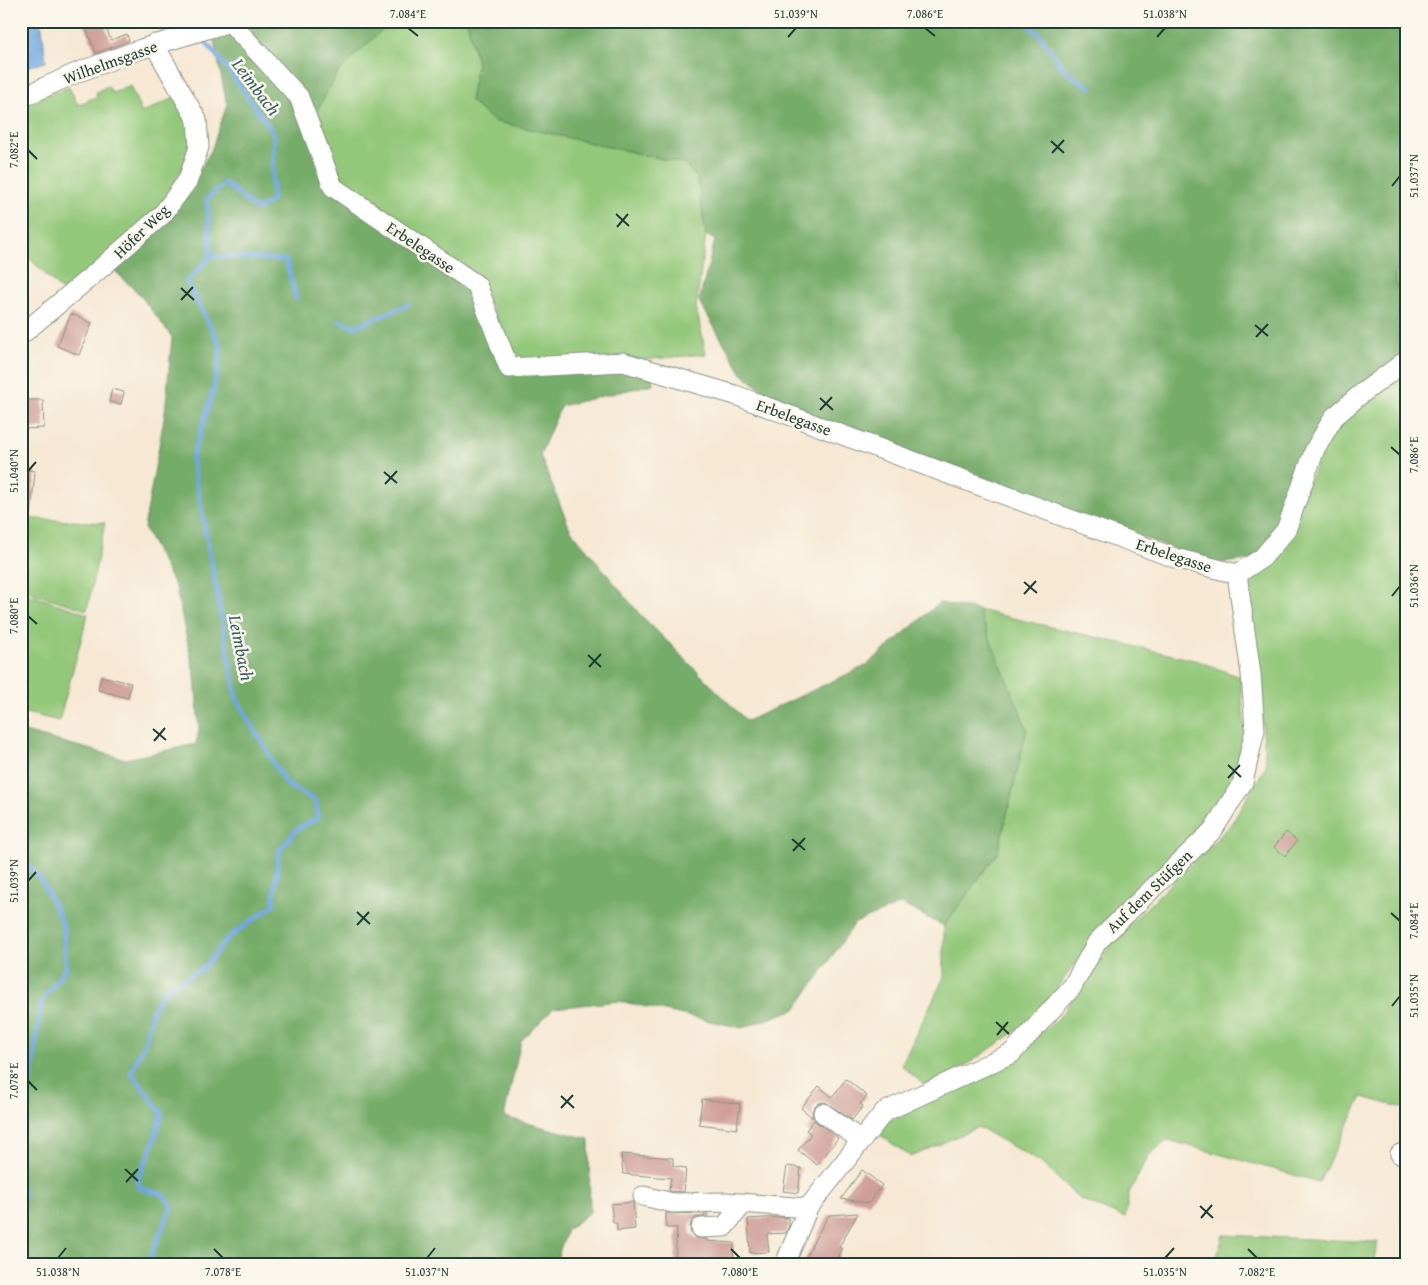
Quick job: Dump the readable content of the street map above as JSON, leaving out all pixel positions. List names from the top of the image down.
{
  "streets": {
    "street": [
      "Wilhelmsgasse",
      "Höfer Weg",
      "Erbelegasse",
      "Auf dem Stüfgen"
    ]
  },
  "crossings": [
    ["Wilhelmsgasse", "Höfer Weg"],
    ["Wilhelmsgasse", "Erbelegasse"],
    ["Erbelegasse", "Auf dem Stüfgen"]
  ],
  "water": ["Leimbach"],
  "coordinates": [
    "7.084°E",
    "51.039°N",
    "7.086°E",
    "51.038°N",
    "7.082°E",
    "51.037°N",
    "51.040°N",
    "51.036°N",
    "7.080°E",
    "51.035°N",
    "7.078°E"
  ]
}
